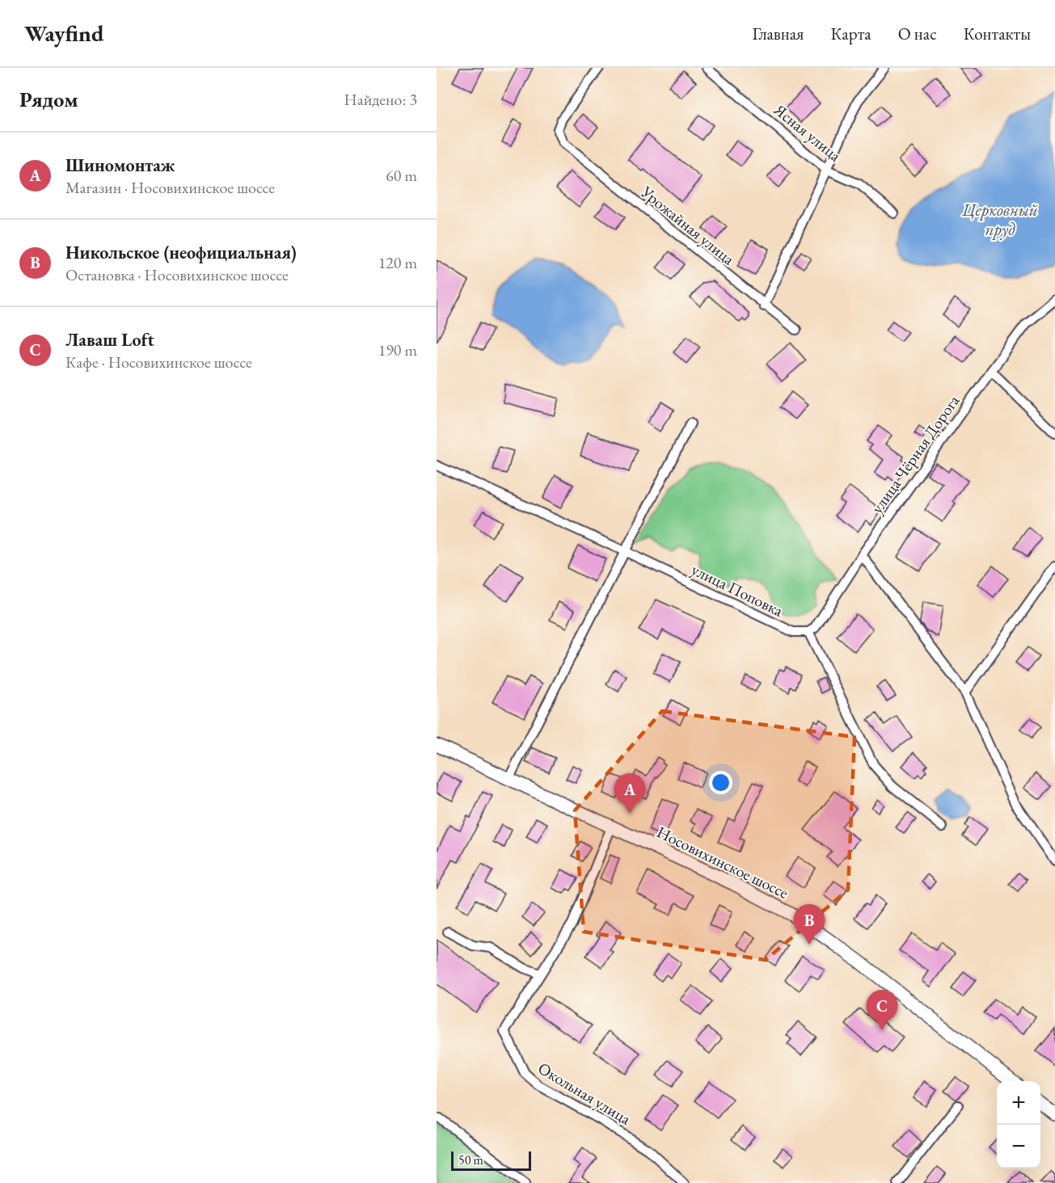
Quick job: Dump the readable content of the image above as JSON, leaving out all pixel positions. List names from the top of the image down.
{
  "streets": {
    "main road": ["Носовихинское шоссе"],
    "street": [
      "Ясная улица",
      "Урожайная улица",
      "улица Чёрная Дорога",
      "улица Поповка",
      "Окольная улица"
    ]
  },
  "crossings": [
    ["улица Чёрная Дорога", "улица Поповка"]
  ],
  "water": ["Церковный пруд"],
  "scale_bar": "50 m",
  "page": {
    "header": "Wayfind",
    "nav": [
      "Главная",
      "Карта",
      "О нас",
      "Контакты"
    ],
    "heading": ["Рядом", "Найдено: 3"],
    "list": [
      {
        "mark": "A",
        "name": "Шиномонтаж",
        "note": "Магазин · Носовихинское шоссе",
        "value": "60 m"
      },
      {
        "mark": "B",
        "name": "Никольское (неофициальная)",
        "note": "Остановка · Носовихинское шоссе",
        "value": "120 m"
      },
      {
        "mark": "C",
        "name": "Лаваш Loft",
        "note": "Кафе · Носовихинское шоссе",
        "value": "190 m"
      }
    ],
    "pins": ["A", "B", "C"],
    "map_buttons": ["+", "−"],
    "scale": "50 m"
  }
}
